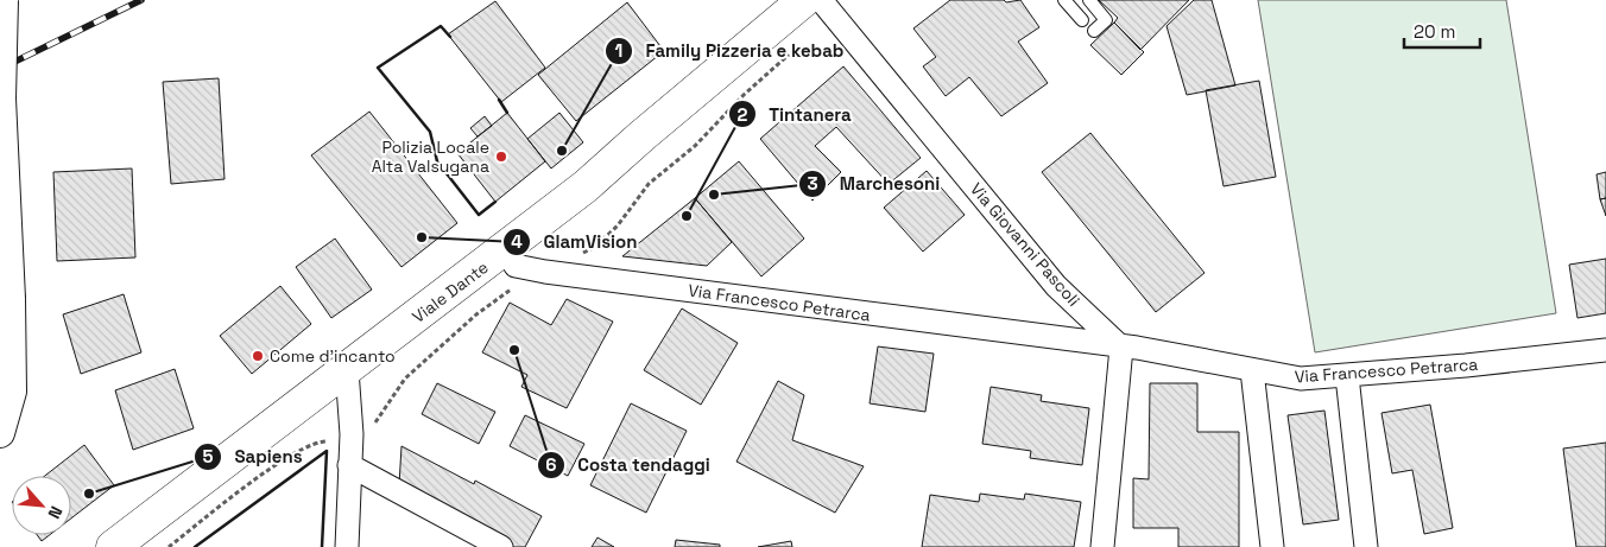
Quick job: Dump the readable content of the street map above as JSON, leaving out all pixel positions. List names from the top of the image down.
{
  "streets": {
    "main road": ["Viale Dante"],
    "street": ["Via Giovanni Pascoli", "Via Francesco Petrarca"]
  },
  "crossings": [
    ["Via Giovanni Pascoli", "Via Francesco Petrarca"],
    ["Viale Dante", "Via Francesco Petrarca"]
  ],
  "places": [
    "Family Pizzeria e kebab",
    "Polizia Locale Alta Valsugana",
    "Marchesoni",
    "Tintanera",
    "GlamVision",
    "Costa tendaggi",
    "Come d'incanto",
    "Sapiens"
  ],
  "scale_bar": "20 m",
  "north": "bottom right"
}
